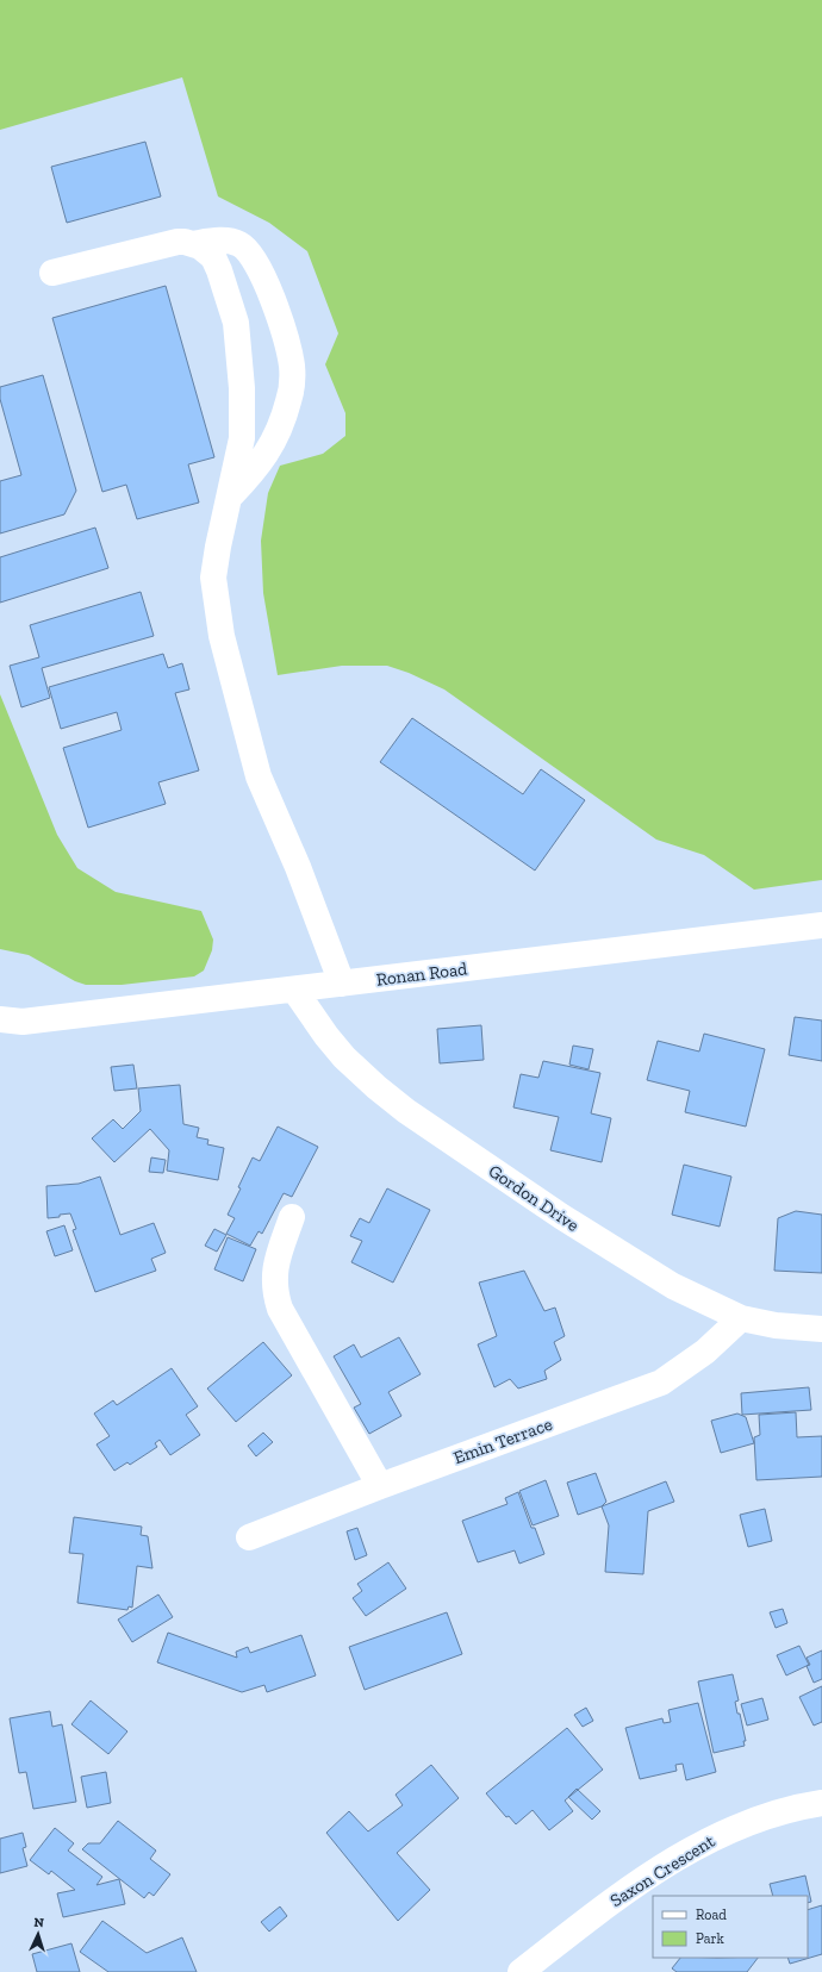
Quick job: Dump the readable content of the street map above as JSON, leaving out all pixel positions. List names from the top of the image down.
{
  "streets": {
    "street": [
      "Ronan Road",
      "Gordon Drive",
      "Emin Terrace",
      "Saxon Crescent"
    ]
  },
  "crossings": [
    ["Ronan Road", "Gordon Drive"],
    ["Gordon Drive", "Emin Terrace"]
  ],
  "legend": ["Road", "Park"],
  "north": "top"
}
